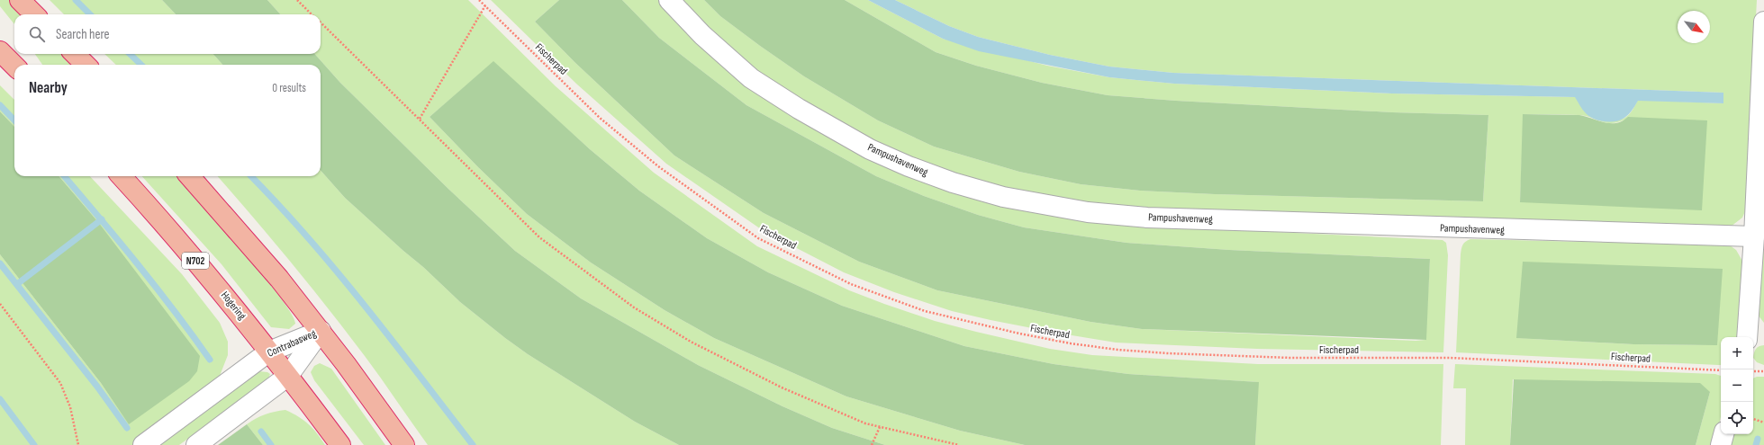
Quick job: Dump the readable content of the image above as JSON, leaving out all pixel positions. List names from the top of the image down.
{
  "streets": {
    "highway": ["N702", "Hogering"],
    "street": ["Pampushavenweg", "Contrabasweg"],
    "path": ["Fischerpad"]
  },
  "crossings": [
    ["Hogering", "Contrabasweg"]
  ],
  "north": "bottom right",
  "page": {
    "search": "Search here",
    "heading": ["Nearby", "0 results"],
    "map_buttons": ["+", "−"]
  }
}
